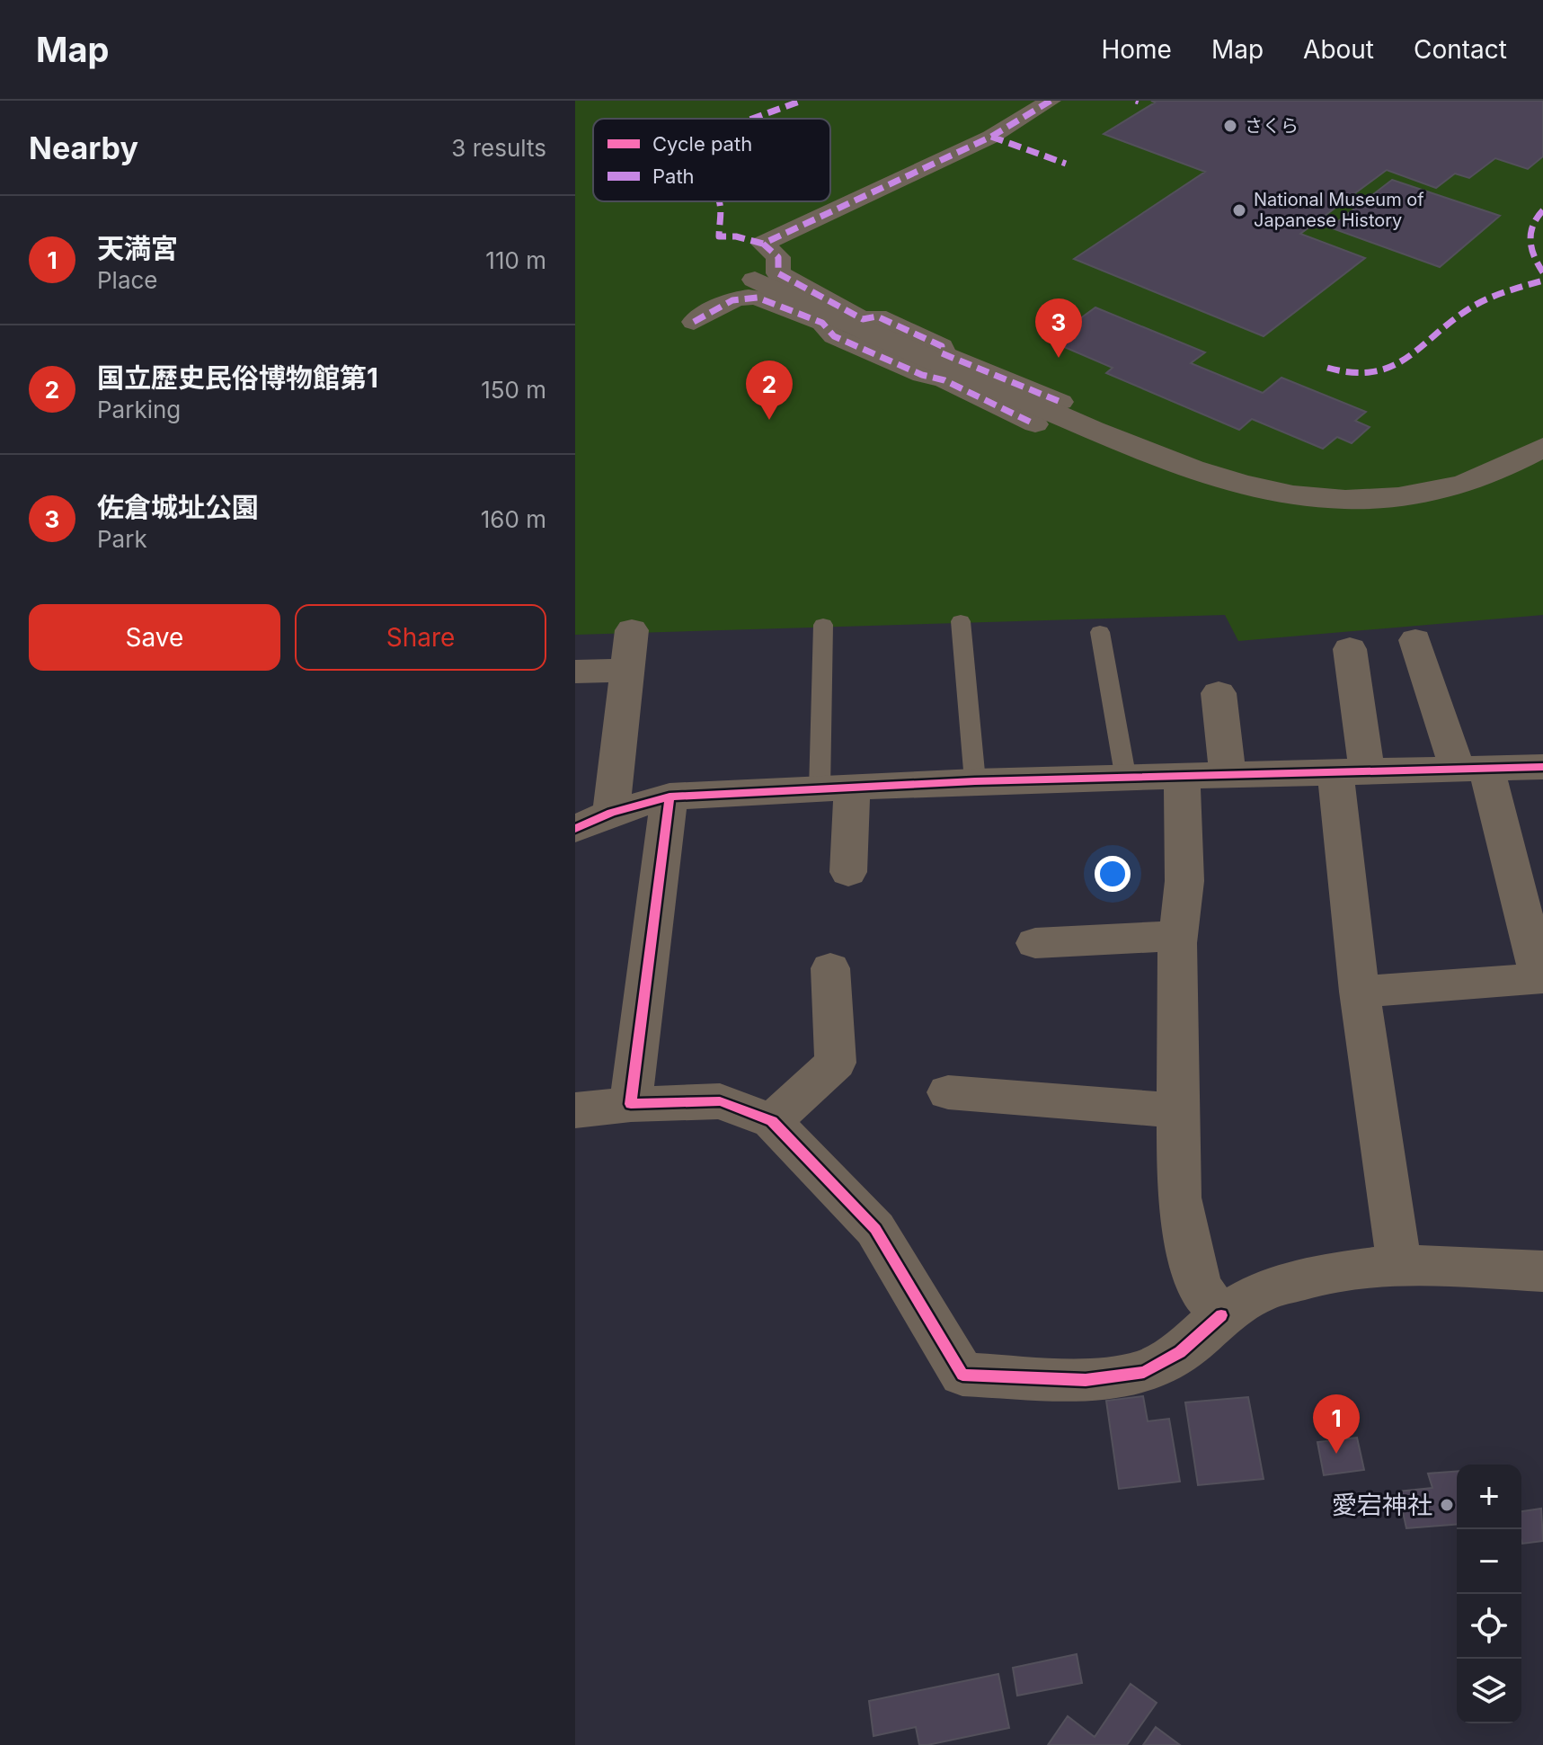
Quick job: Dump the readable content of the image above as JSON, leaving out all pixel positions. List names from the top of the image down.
{
  "places": ["さくら", "National Museum of Japanese History", "愛宕神社"],
  "legend": ["Cycle path", "Path"],
  "page": {
    "header": "Map",
    "nav": [
      "Home",
      "Map",
      "About",
      "Contact"
    ],
    "heading": ["Nearby", "3 results"],
    "list": [
      {
        "mark": "1",
        "name": "天満宮",
        "note": "Place",
        "value": "110 m"
      },
      {
        "mark": "2",
        "name": "国立歴史民俗博物館第1",
        "note": "Parking",
        "value": "150 m"
      },
      {
        "mark": "3",
        "name": "佐倉城址公園",
        "note": "Park",
        "value": "160 m"
      }
    ],
    "pins": ["3", "2", "1"],
    "buttons": ["Save", "Share"],
    "map_buttons": ["+", "−"]
  }
}
